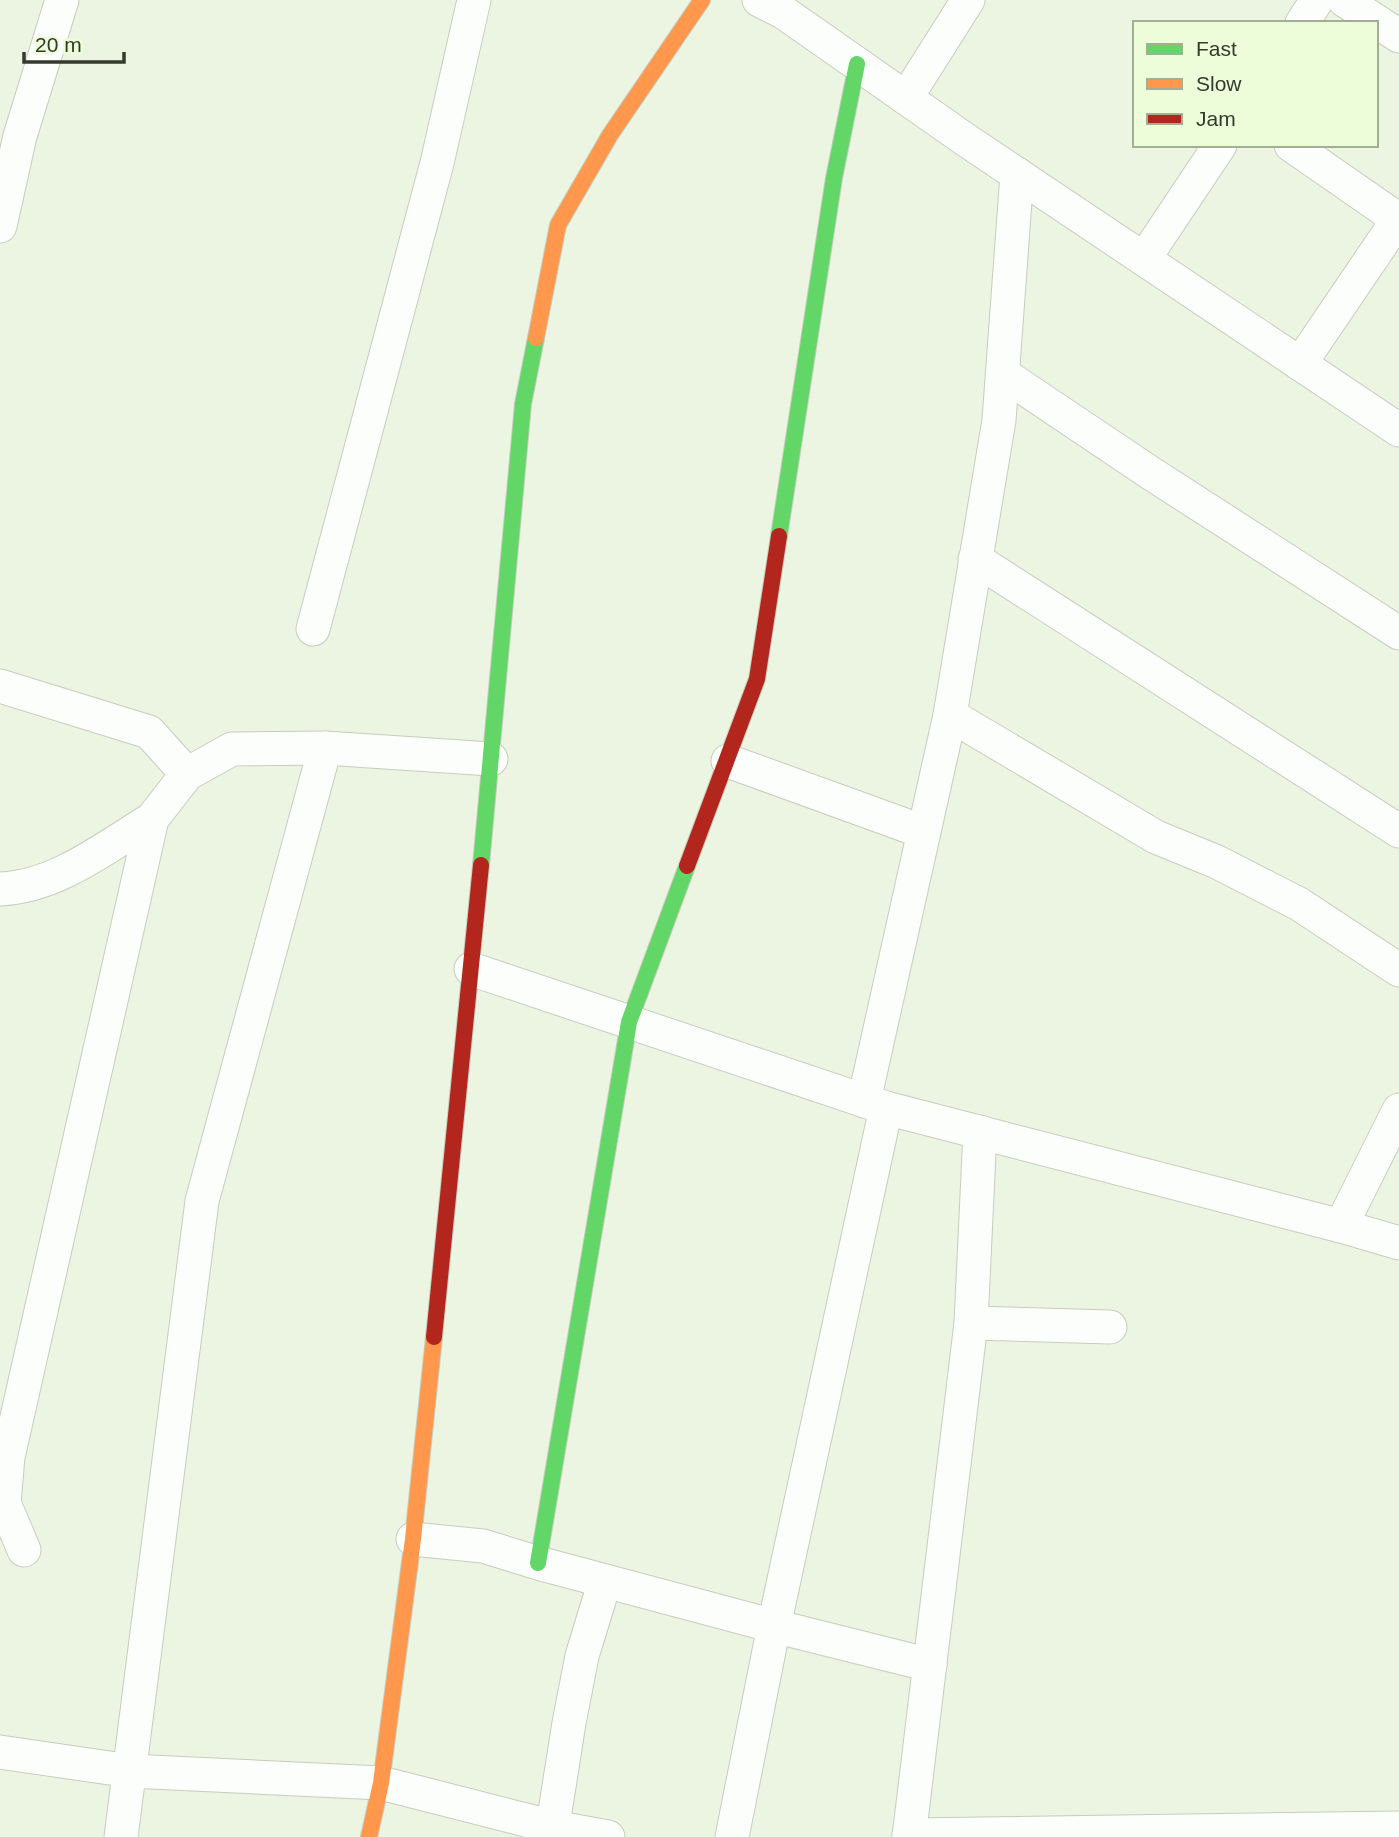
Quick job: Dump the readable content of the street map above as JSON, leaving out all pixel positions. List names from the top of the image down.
{
  "legend": ["Fast", "Slow", "Jam"],
  "scale_bar": "20 m"
}
